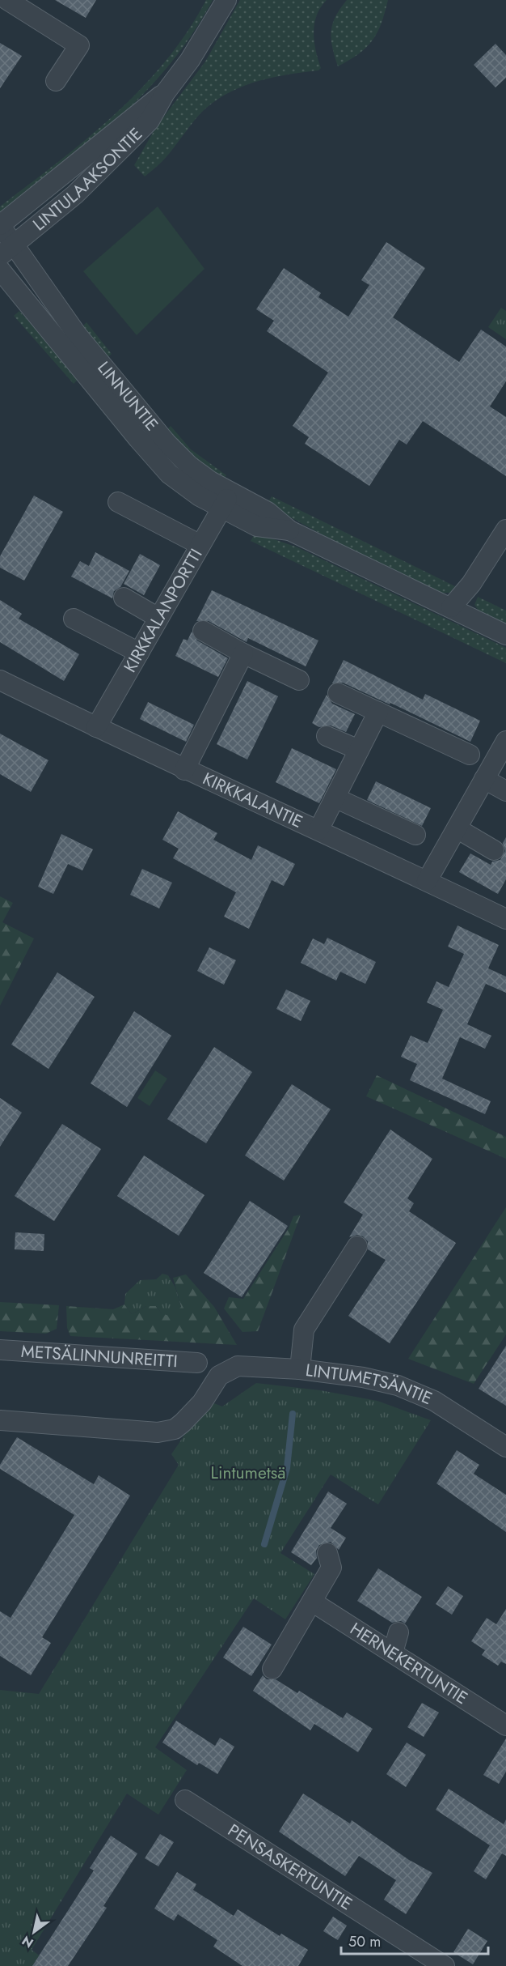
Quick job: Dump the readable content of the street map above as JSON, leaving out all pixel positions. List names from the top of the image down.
{
  "streets": {
    "street": [
      "LINTULAAKSONTIE",
      "LINNUNTIE",
      "KIRKKALANPORTTI",
      "KIRKKALANTIE",
      "METSÄLINNUNREITTI",
      "LINTUMETSÄNTIE",
      "HERNEKERTUNTIE",
      "PENSASKERTUNTIE"
    ]
  },
  "crossings": [
    ["LINTULAAKSONTIE", "LINNUNTIE"],
    ["LINNUNTIE", "KIRKKALANPORTTI"],
    ["KIRKKALANPORTTI", "KIRKKALANTIE"]
  ],
  "parks": ["Lintumetsä"],
  "scale_bar": "50 m",
  "north": "bottom left"
}
